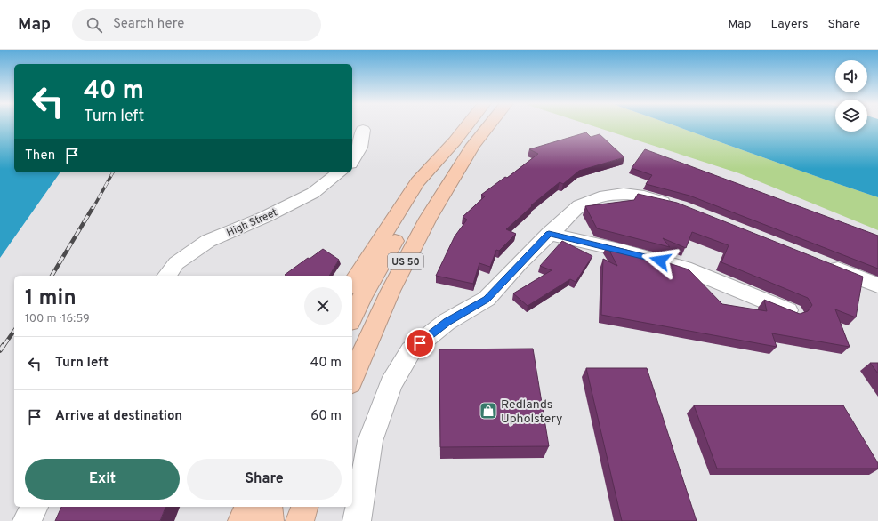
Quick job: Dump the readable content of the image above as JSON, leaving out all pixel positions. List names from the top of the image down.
{
  "streets": {
    "highway": ["US 50"],
    "street": ["High Street"]
  },
  "places": {
    "shop": ["Redlands Upholstery"]
  },
  "page": {
    "header": "Map",
    "search": "Search here",
    "nav": ["Map", "Layers", "Share"],
    "turn": ["40 m", "Turn left"],
    "then": "Then",
    "heading": ["1 min", "100 m · 16:59"],
    "list": [
      {
        "name": "Turn left",
        "value": "40 m"
      },
      {
        "name": "Arrive at destination",
        "value": "60 m"
      }
    ],
    "buttons": ["Exit", "Share"]
  }
}
